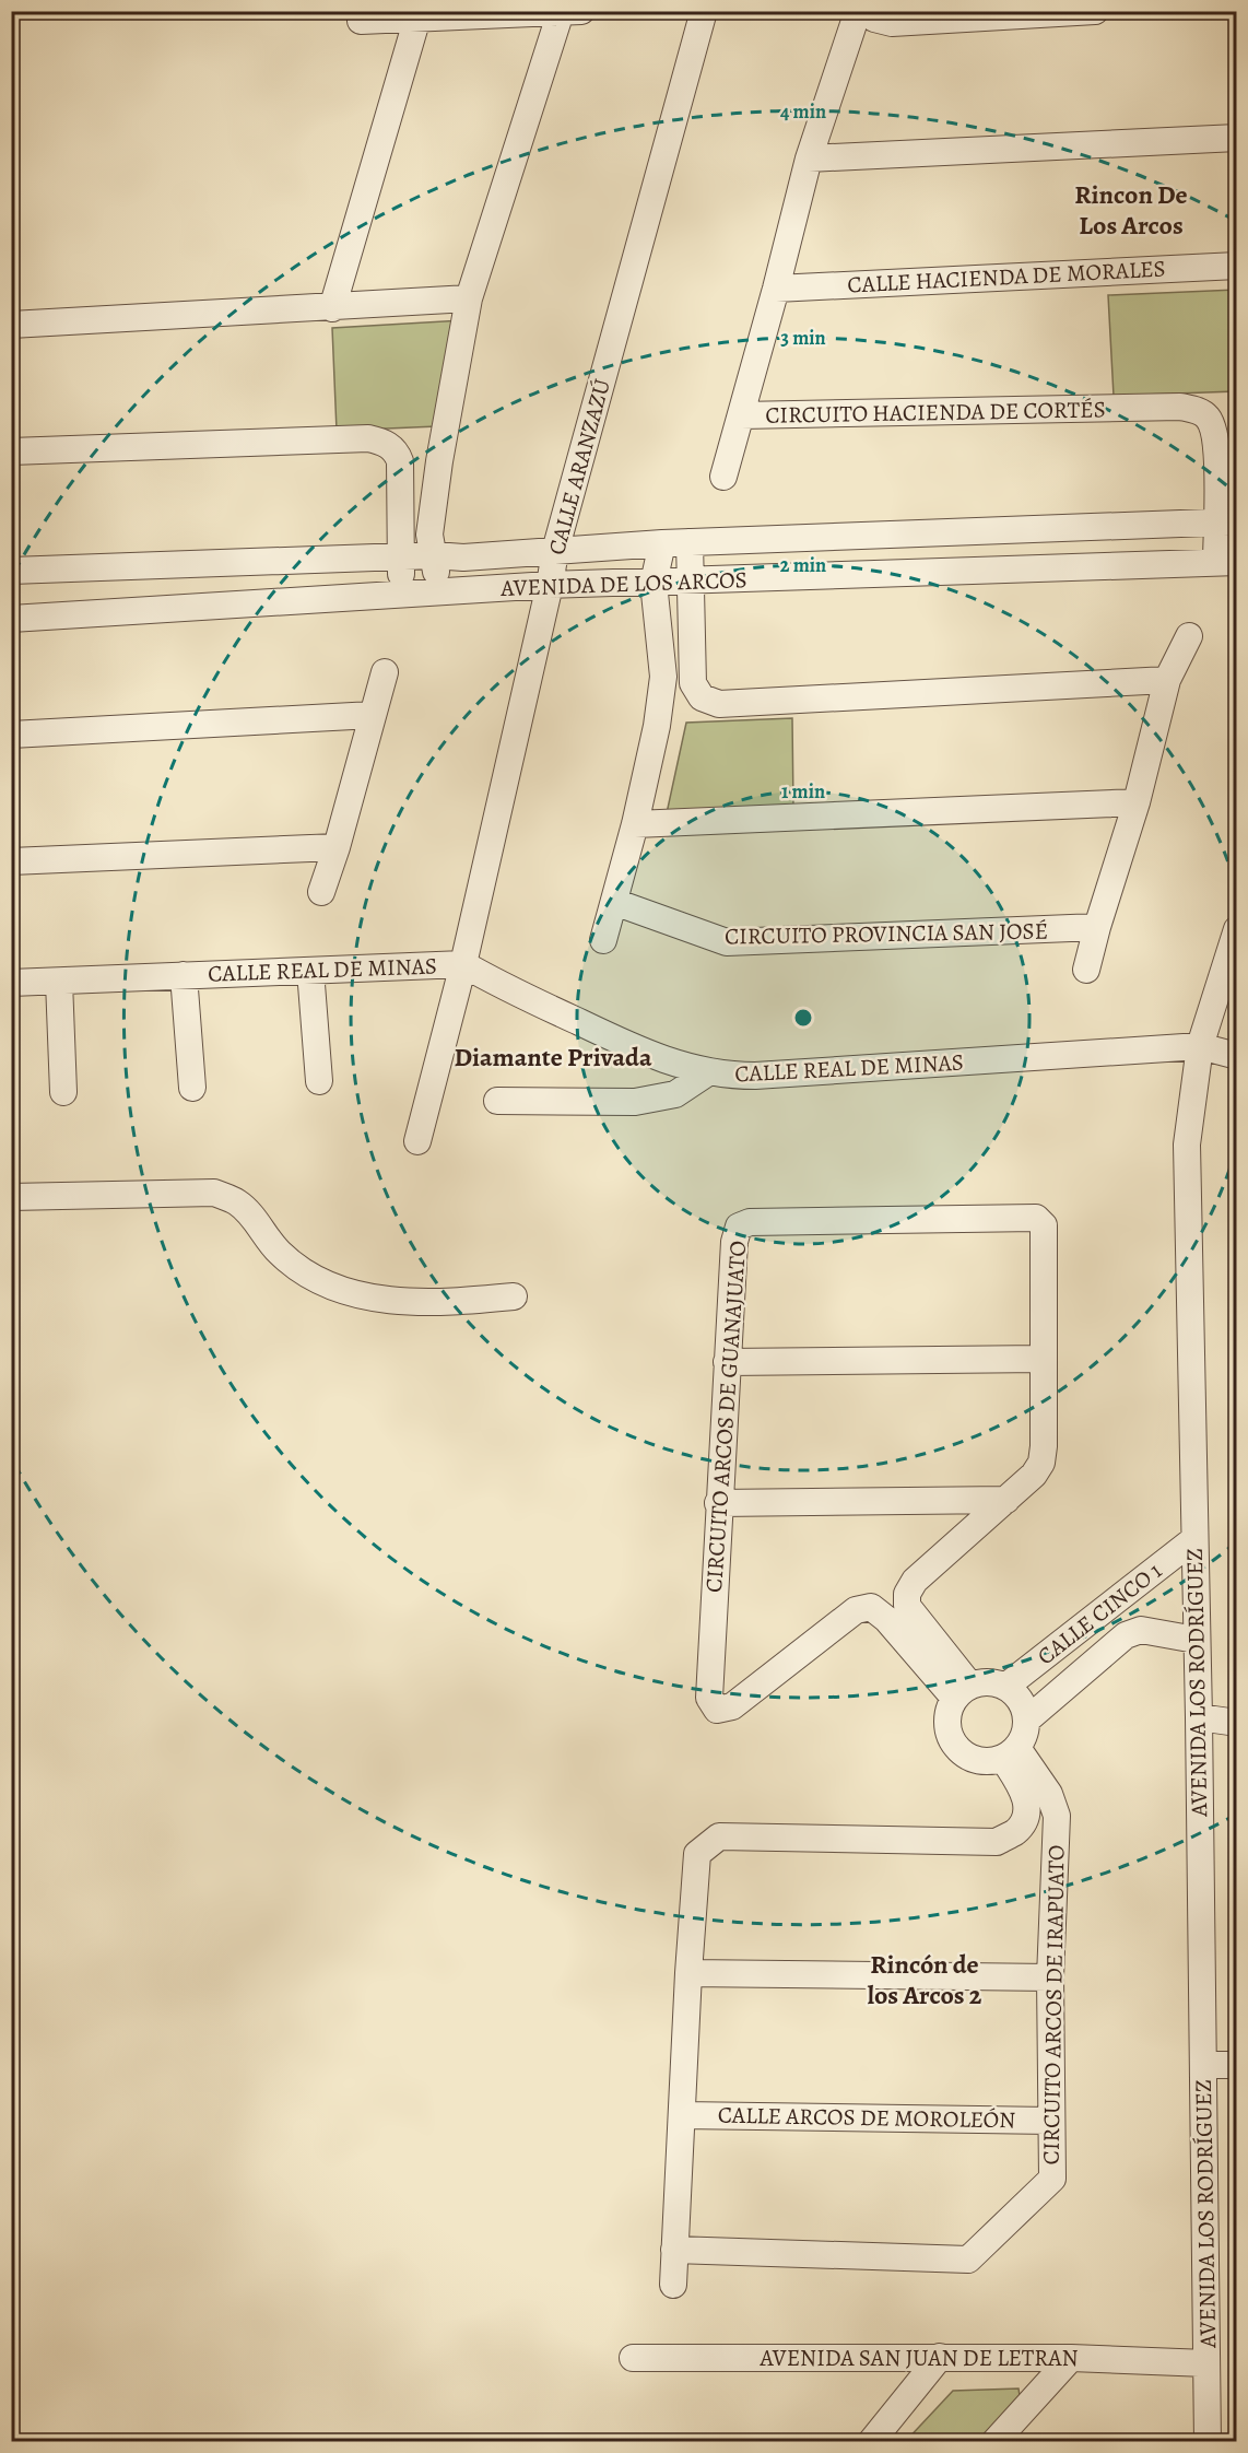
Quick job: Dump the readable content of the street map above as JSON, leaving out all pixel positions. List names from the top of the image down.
{
  "streets": {
    "street": [
      "CALLE HACIENDA DE MORALES",
      "CIRCUITO HACIENDA DE CORTÉS",
      "CALLE ARANZAZÚ",
      "AVENIDA DE LOS ARCOS",
      "CIRCUITO PROVINCIA SAN JOSÉ",
      "CALLE REAL DE MINAS",
      "CIRCUITO ARCOS DE GUANAJUATO",
      "CALLE CINCO 1",
      "AVENIDA LOS RODRÍGUEZ",
      "CIRCUITO ARCOS DE IRAPUATO",
      "CALLE ARCOS DE MOROLEÓN",
      "AVENIDA SAN JUAN DE LETRAN"
    ]
  },
  "crossings": [
    ["CALLE HACIENDA DE MORALES", "CIRCUITO HACIENDA DE CORTÉS"],
    ["CIRCUITO HACIENDA DE CORTÉS", "AVENIDA DE LOS ARCOS"],
    ["CALLE ARANZAZÚ", "AVENIDA DE LOS ARCOS"],
    ["CALLE ARANZAZÚ", "CALLE REAL DE MINAS"],
    ["CALLE REAL DE MINAS", "AVENIDA LOS RODRÍGUEZ"],
    ["CIRCUITO ARCOS DE GUANAJUATO", "CALLE CINCO 1"],
    ["CIRCUITO ARCOS DE GUANAJUATO", "CIRCUITO ARCOS DE IRAPUATO"],
    ["CALLE CINCO 1", "AVENIDA LOS RODRÍGUEZ"],
    ["CALLE CINCO 1", "CIRCUITO ARCOS DE IRAPUATO"],
    ["AVENIDA LOS RODRÍGUEZ", "AVENIDA SAN JUAN DE LETRAN"],
    ["CIRCUITO ARCOS DE IRAPUATO", "CALLE ARCOS DE MOROLEÓN"]
  ],
  "districts": ["Rincon De Los Arcos", "Diamante Privada", "Rincón de los Arcos 2"],
  "rings": [
    "4 min",
    "3 min",
    "2 min",
    "1 min"
  ]
}
